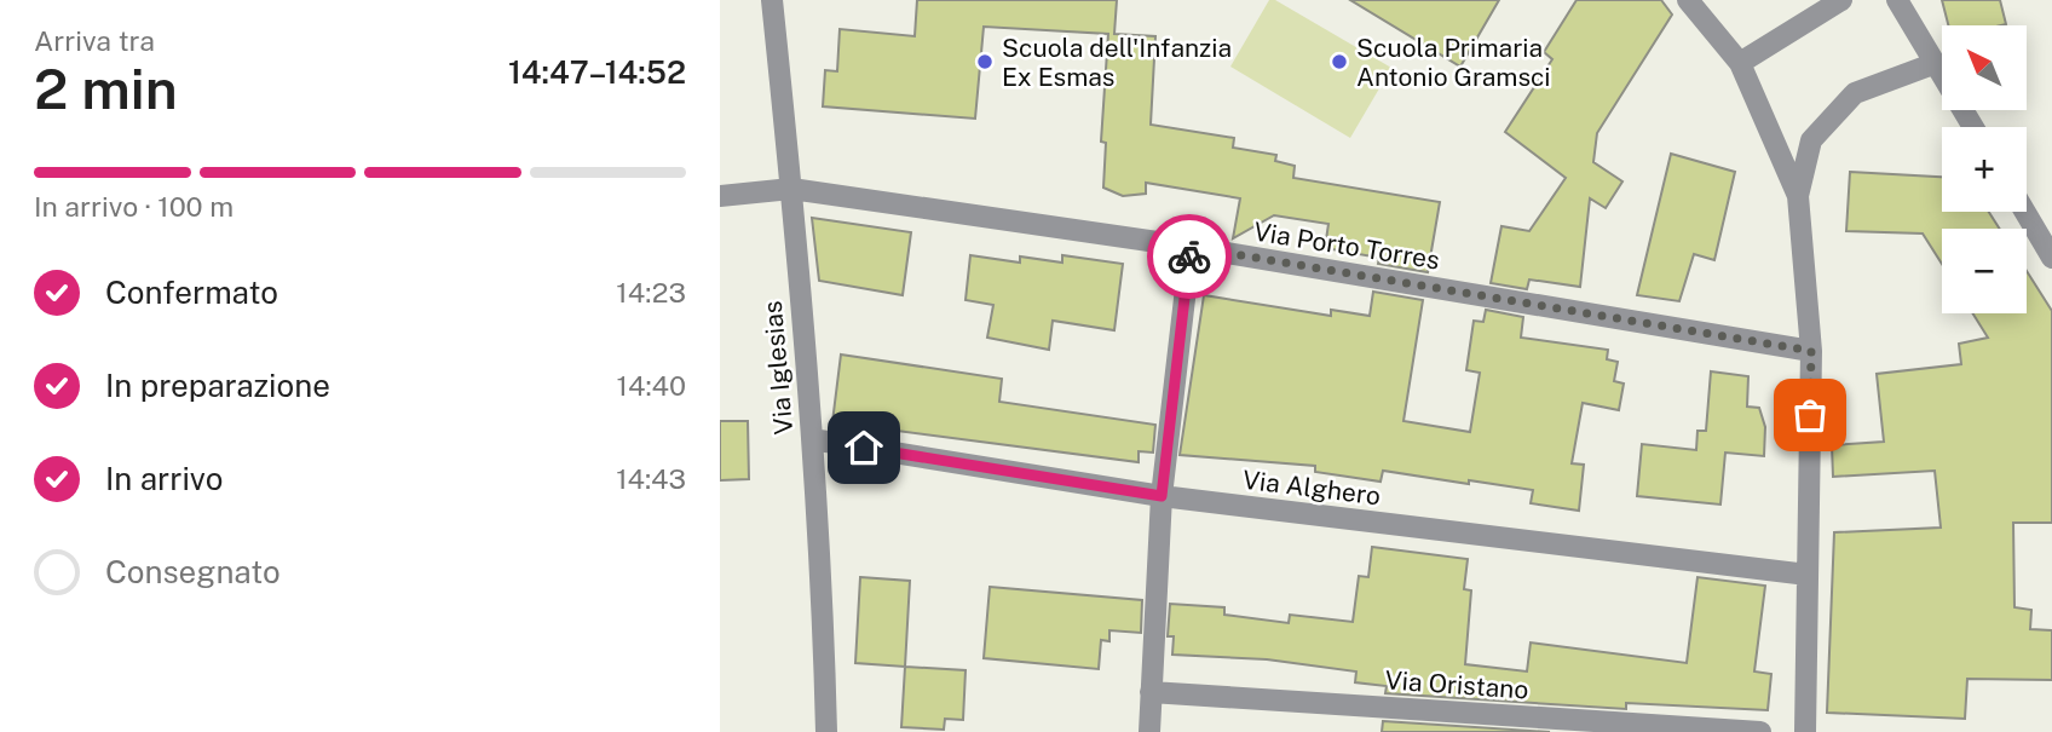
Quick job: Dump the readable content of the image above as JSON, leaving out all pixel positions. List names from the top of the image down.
{
  "streets": {
    "street": [
      "Via Porto Torres",
      "Via Iglesias",
      "Via Alghero",
      "Via Oristano"
    ]
  },
  "crossings": [
    ["Via Porto Torres", "Via Iglesias"],
    ["Via Iglesias", "Via Alghero"]
  ],
  "places": ["Scuola dell'Infanzia Ex Esmas", "Scuola Primaria Antonio Gramsci"],
  "north": "top left",
  "page": {
    "heading": ["2 min", "Arriva tra", "14:47–14:52"],
    "map_buttons": ["+", "−"],
    "bar": "In arrivo · 100 m",
    "list": [
      ["Confermato", "14:23"],
      ["In preparazione", "14:40"],
      ["In arrivo", "14:43"],
      "Consegnato"
    ]
  }
}
